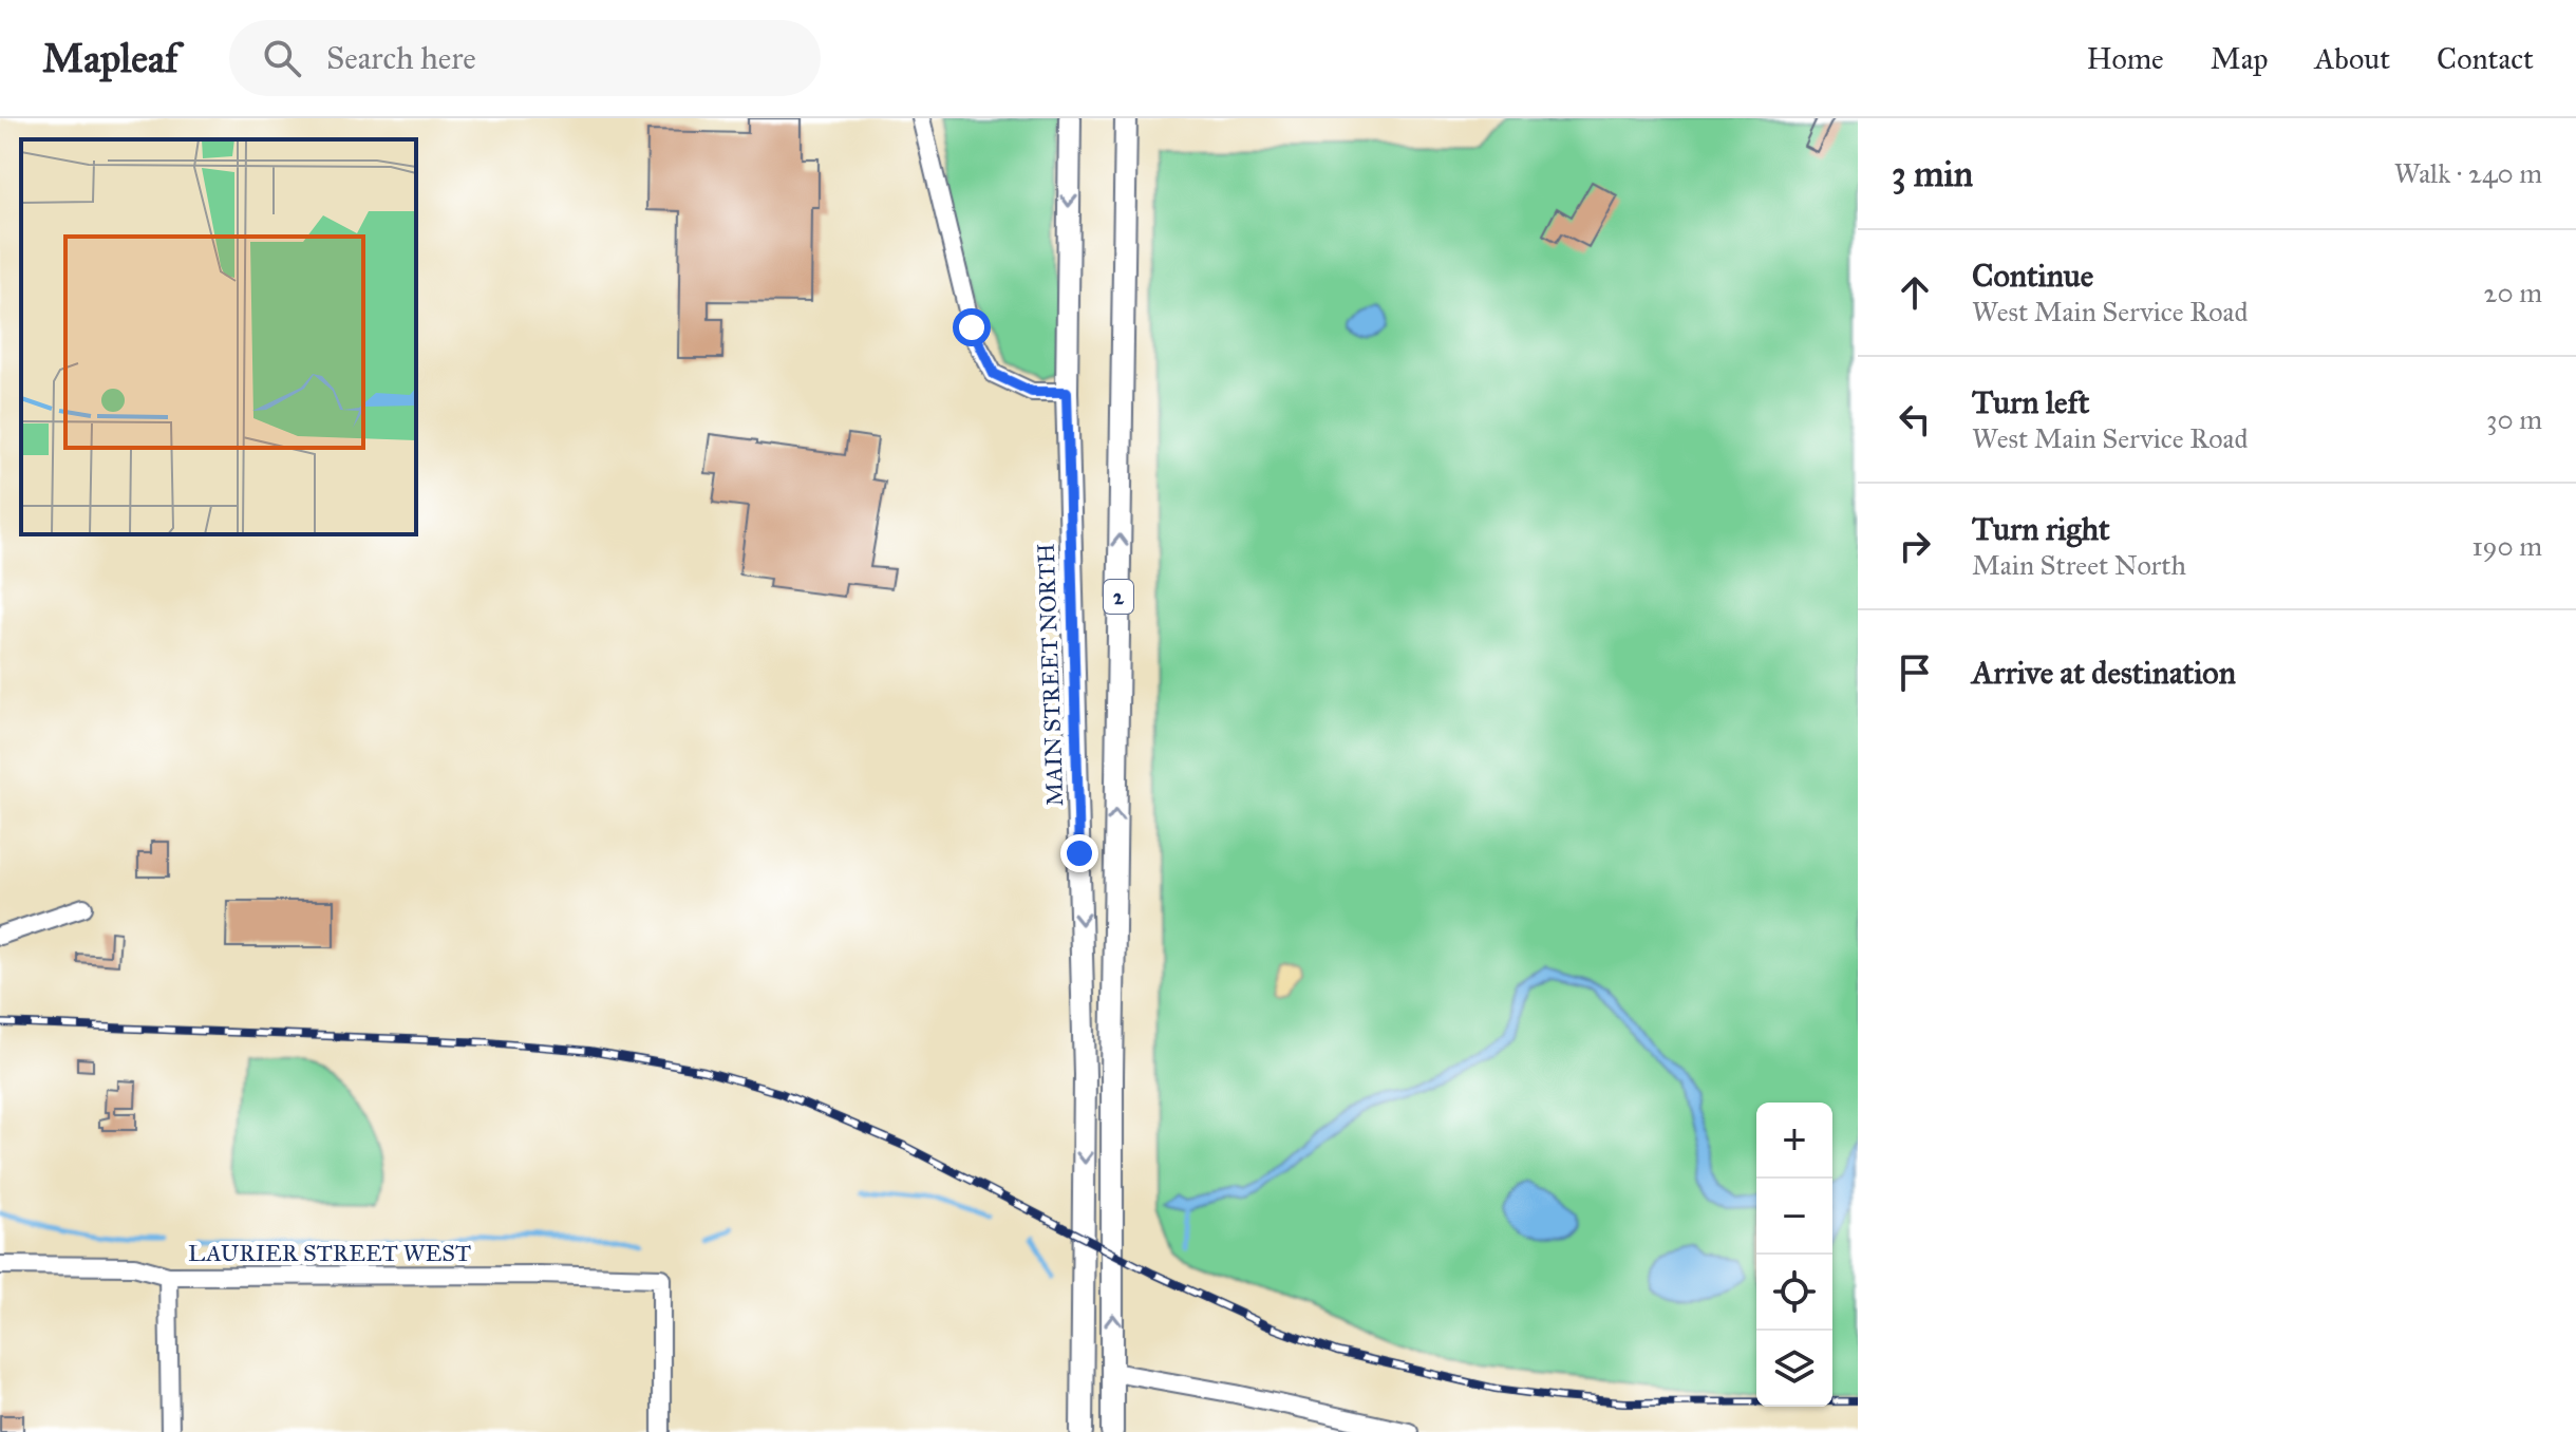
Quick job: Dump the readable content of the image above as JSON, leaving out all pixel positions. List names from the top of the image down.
{
  "streets": {
    "main road": ["2", "MAIN STREET NORTH"],
    "street": ["LAURIER STREET WEST"]
  },
  "page": {
    "header": "Mapleaf",
    "search": "Search here",
    "nav": [
      "Home",
      "Map",
      "About",
      "Contact"
    ],
    "heading": ["3 min", "Walk · 240 m"],
    "list": [
      ["Continue", "West Main Service Road", "20 m"],
      ["Turn left", "West Main Service Road", "30 m"],
      ["Turn right", "Main Street North", "190 m"],
      "Arrive at destination"
    ],
    "map_buttons": ["+", "−"]
  }
}
